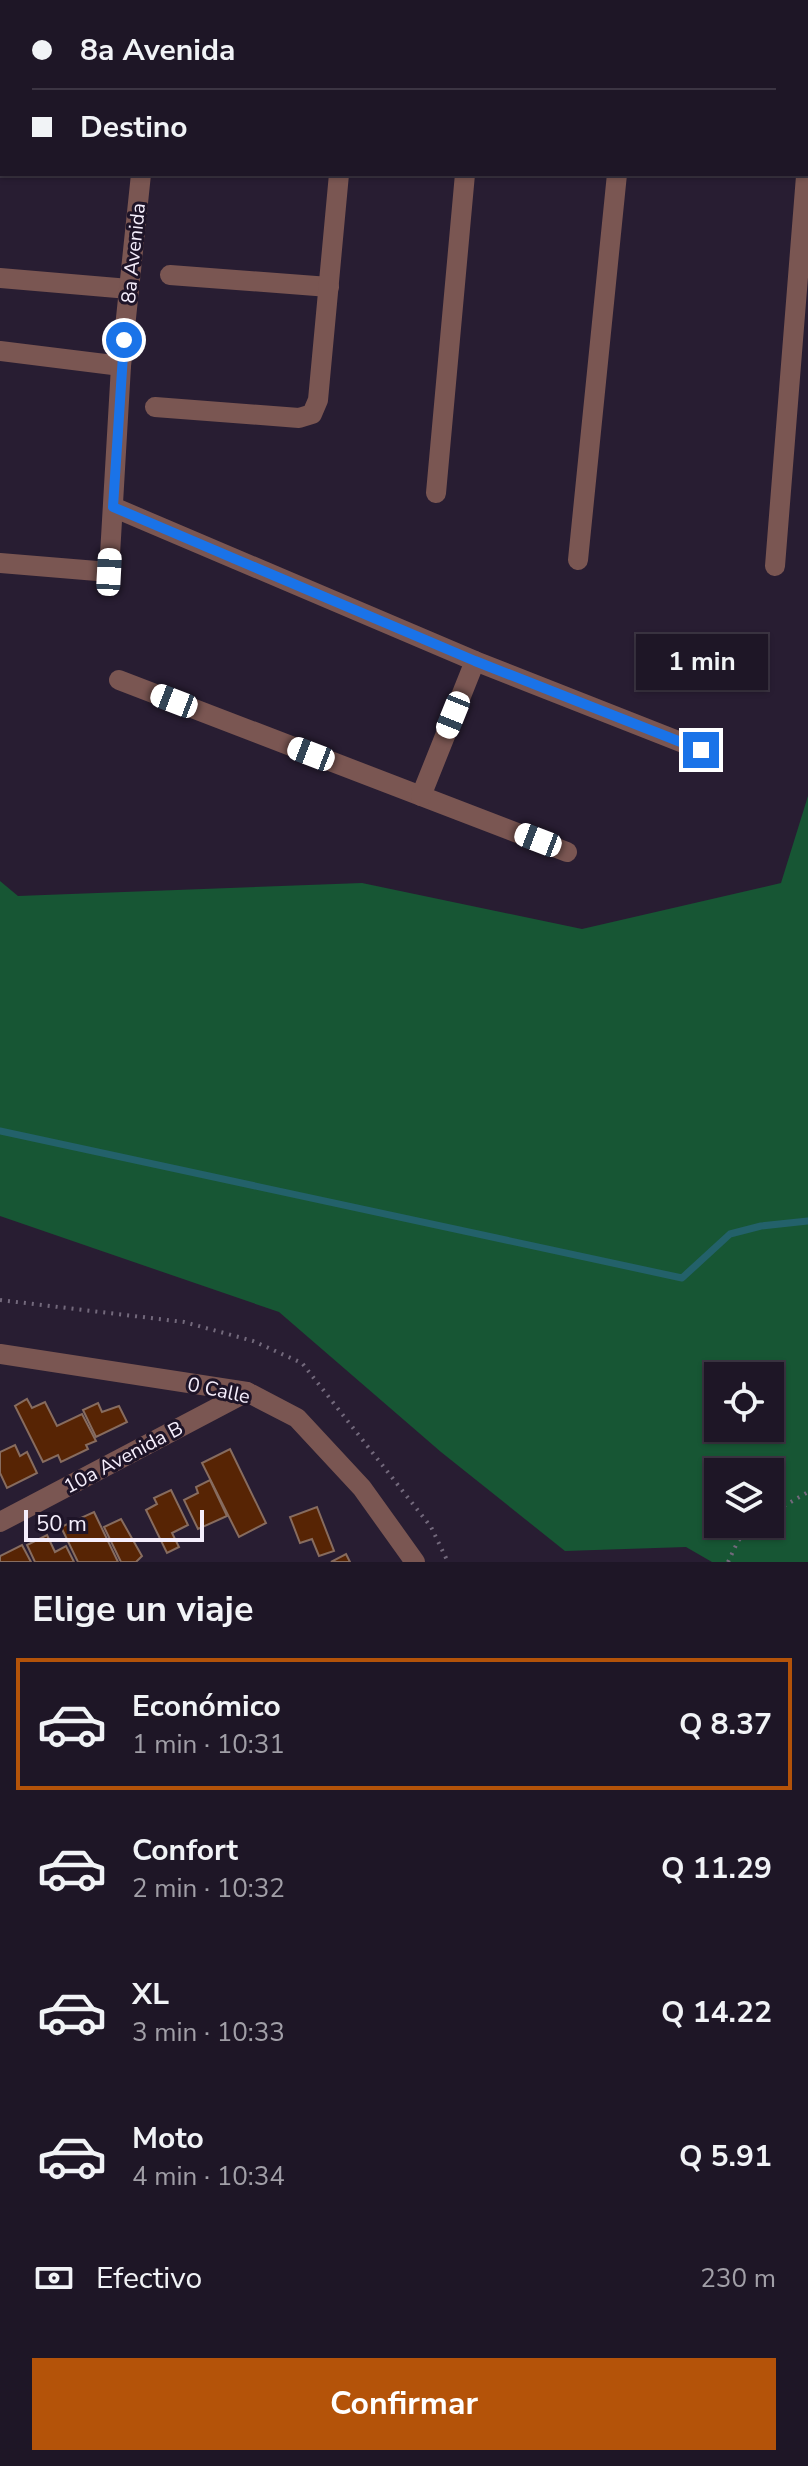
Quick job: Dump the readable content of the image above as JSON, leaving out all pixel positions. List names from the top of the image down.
{
  "streets": {
    "street": ["8a Avenida", "0 Calle", "10a Avenida B"]
  },
  "crossings": [
    ["0 Calle", "10a Avenida B"]
  ],
  "scale_bar": "50 m",
  "page": {
    "banner": ["8a Avenida", "Destino"],
    "bubble": "1 min",
    "scale": "50 m",
    "heading": "Elige un viaje",
    "list": [
      {
        "name": "Económico",
        "note": "1 min · 10:31",
        "value": "Q 8.37"
      },
      {
        "name": "Confort",
        "note": "2 min · 10:32",
        "value": "Q 11.29"
      },
      {
        "name": "XL",
        "note": "3 min · 10:33",
        "value": "Q 14.22"
      },
      {
        "name": "Moto",
        "note": "4 min · 10:34",
        "value": "Q 5.91"
      }
    ],
    "pay": ["Efectivo", "230 m"],
    "buttons": "Confirmar"
  }
}
